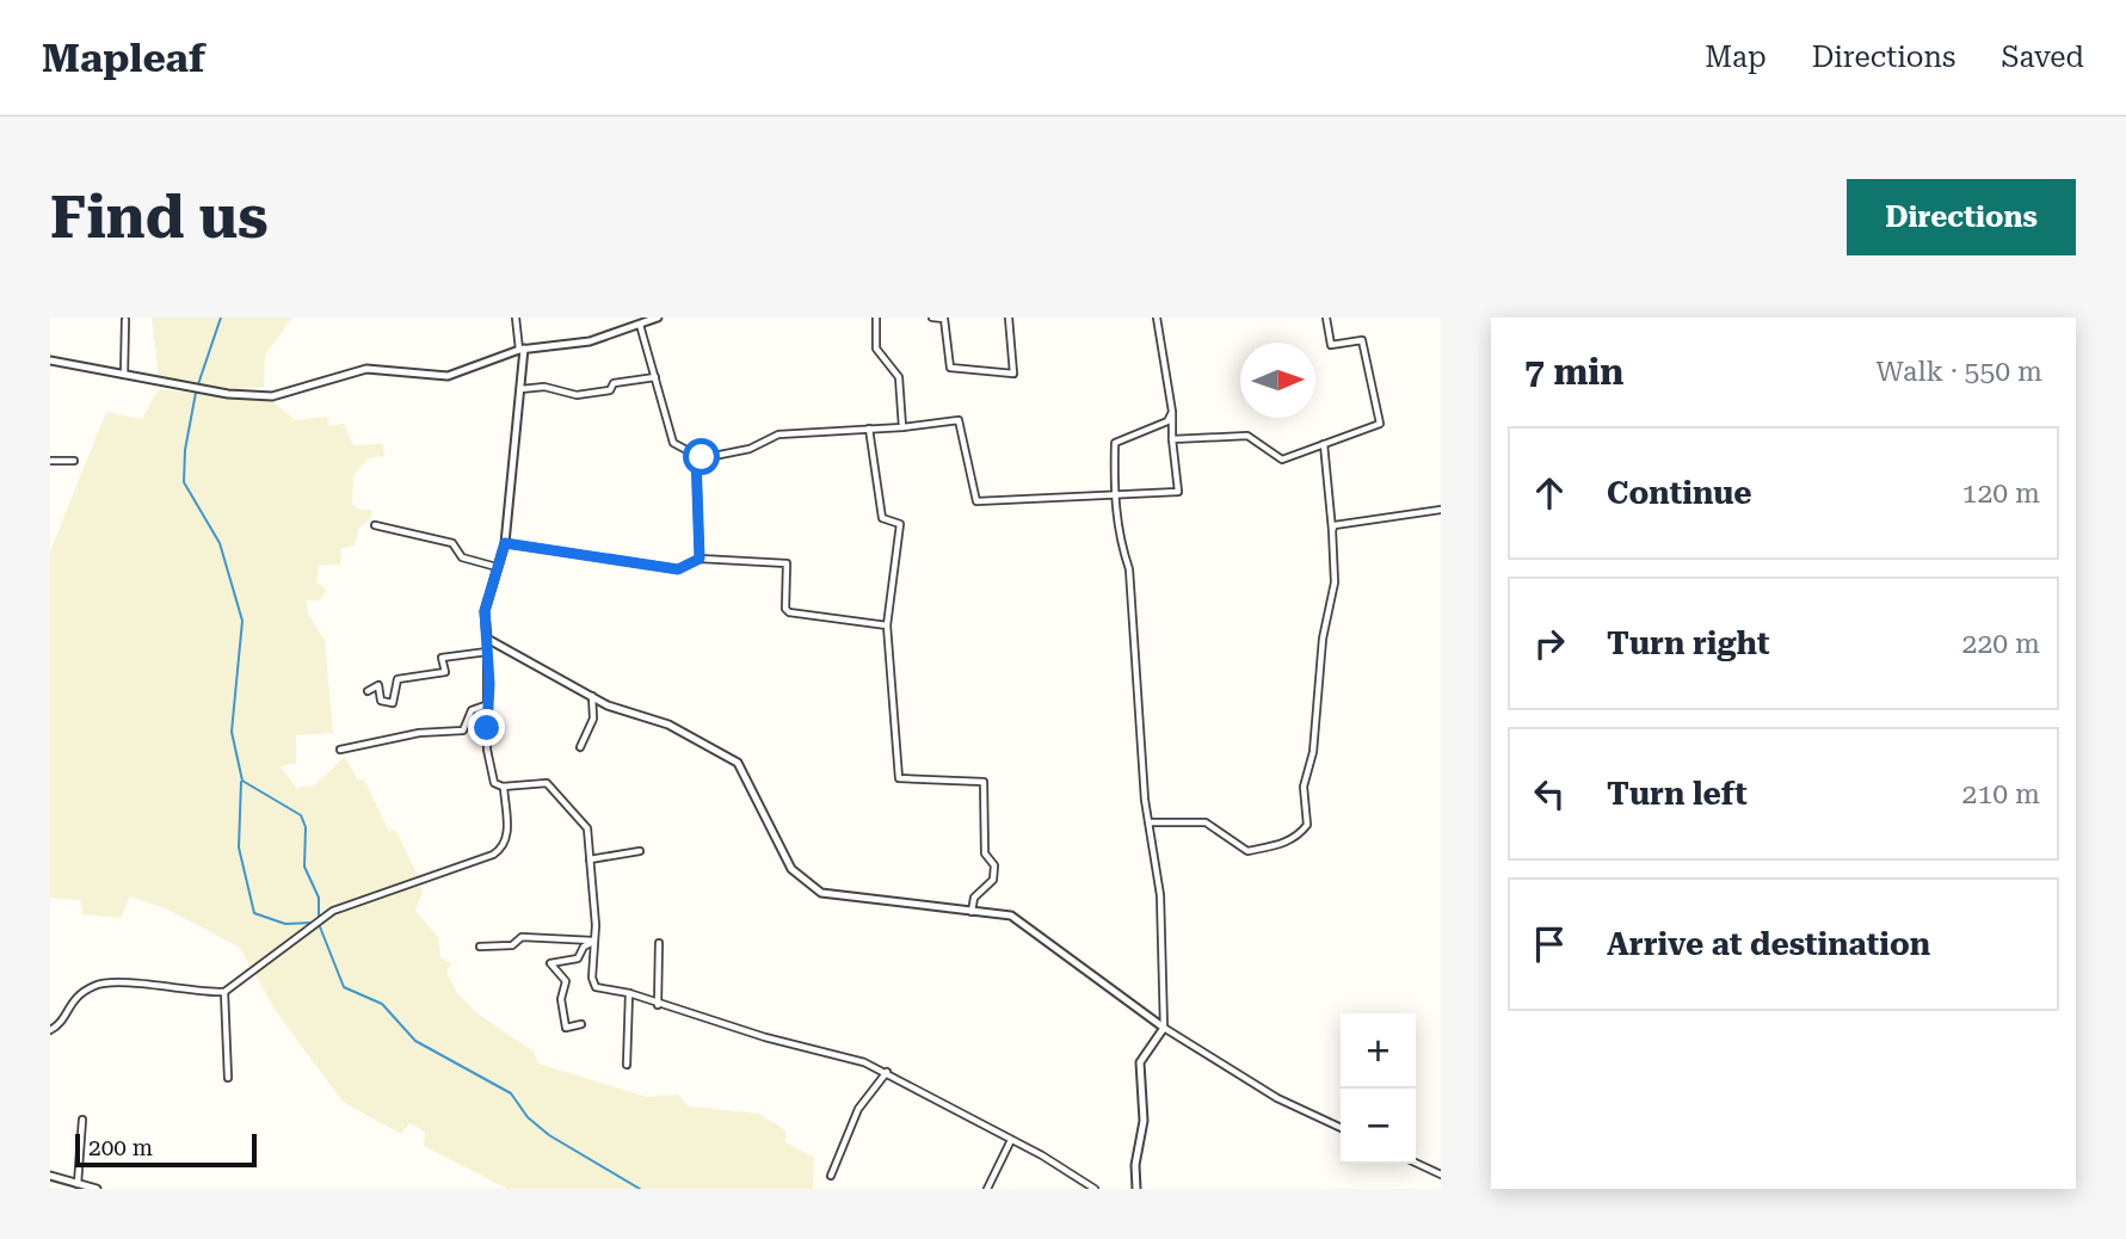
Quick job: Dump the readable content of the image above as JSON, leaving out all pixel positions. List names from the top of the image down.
{
  "scale_bar": "200 m",
  "north": "right",
  "page": {
    "header": "Mapleaf",
    "nav": ["Map", "Directions", "Saved"],
    "buttons": "Directions",
    "title": "Find us",
    "heading": ["7 min", "Walk · 550 m"],
    "list": [
      ["Continue", "120 m"],
      ["Turn right", "220 m"],
      ["Turn left", "210 m"],
      "Arrive at destination"
    ],
    "map_buttons": ["+", "−"],
    "scale": "200 m"
  }
}
